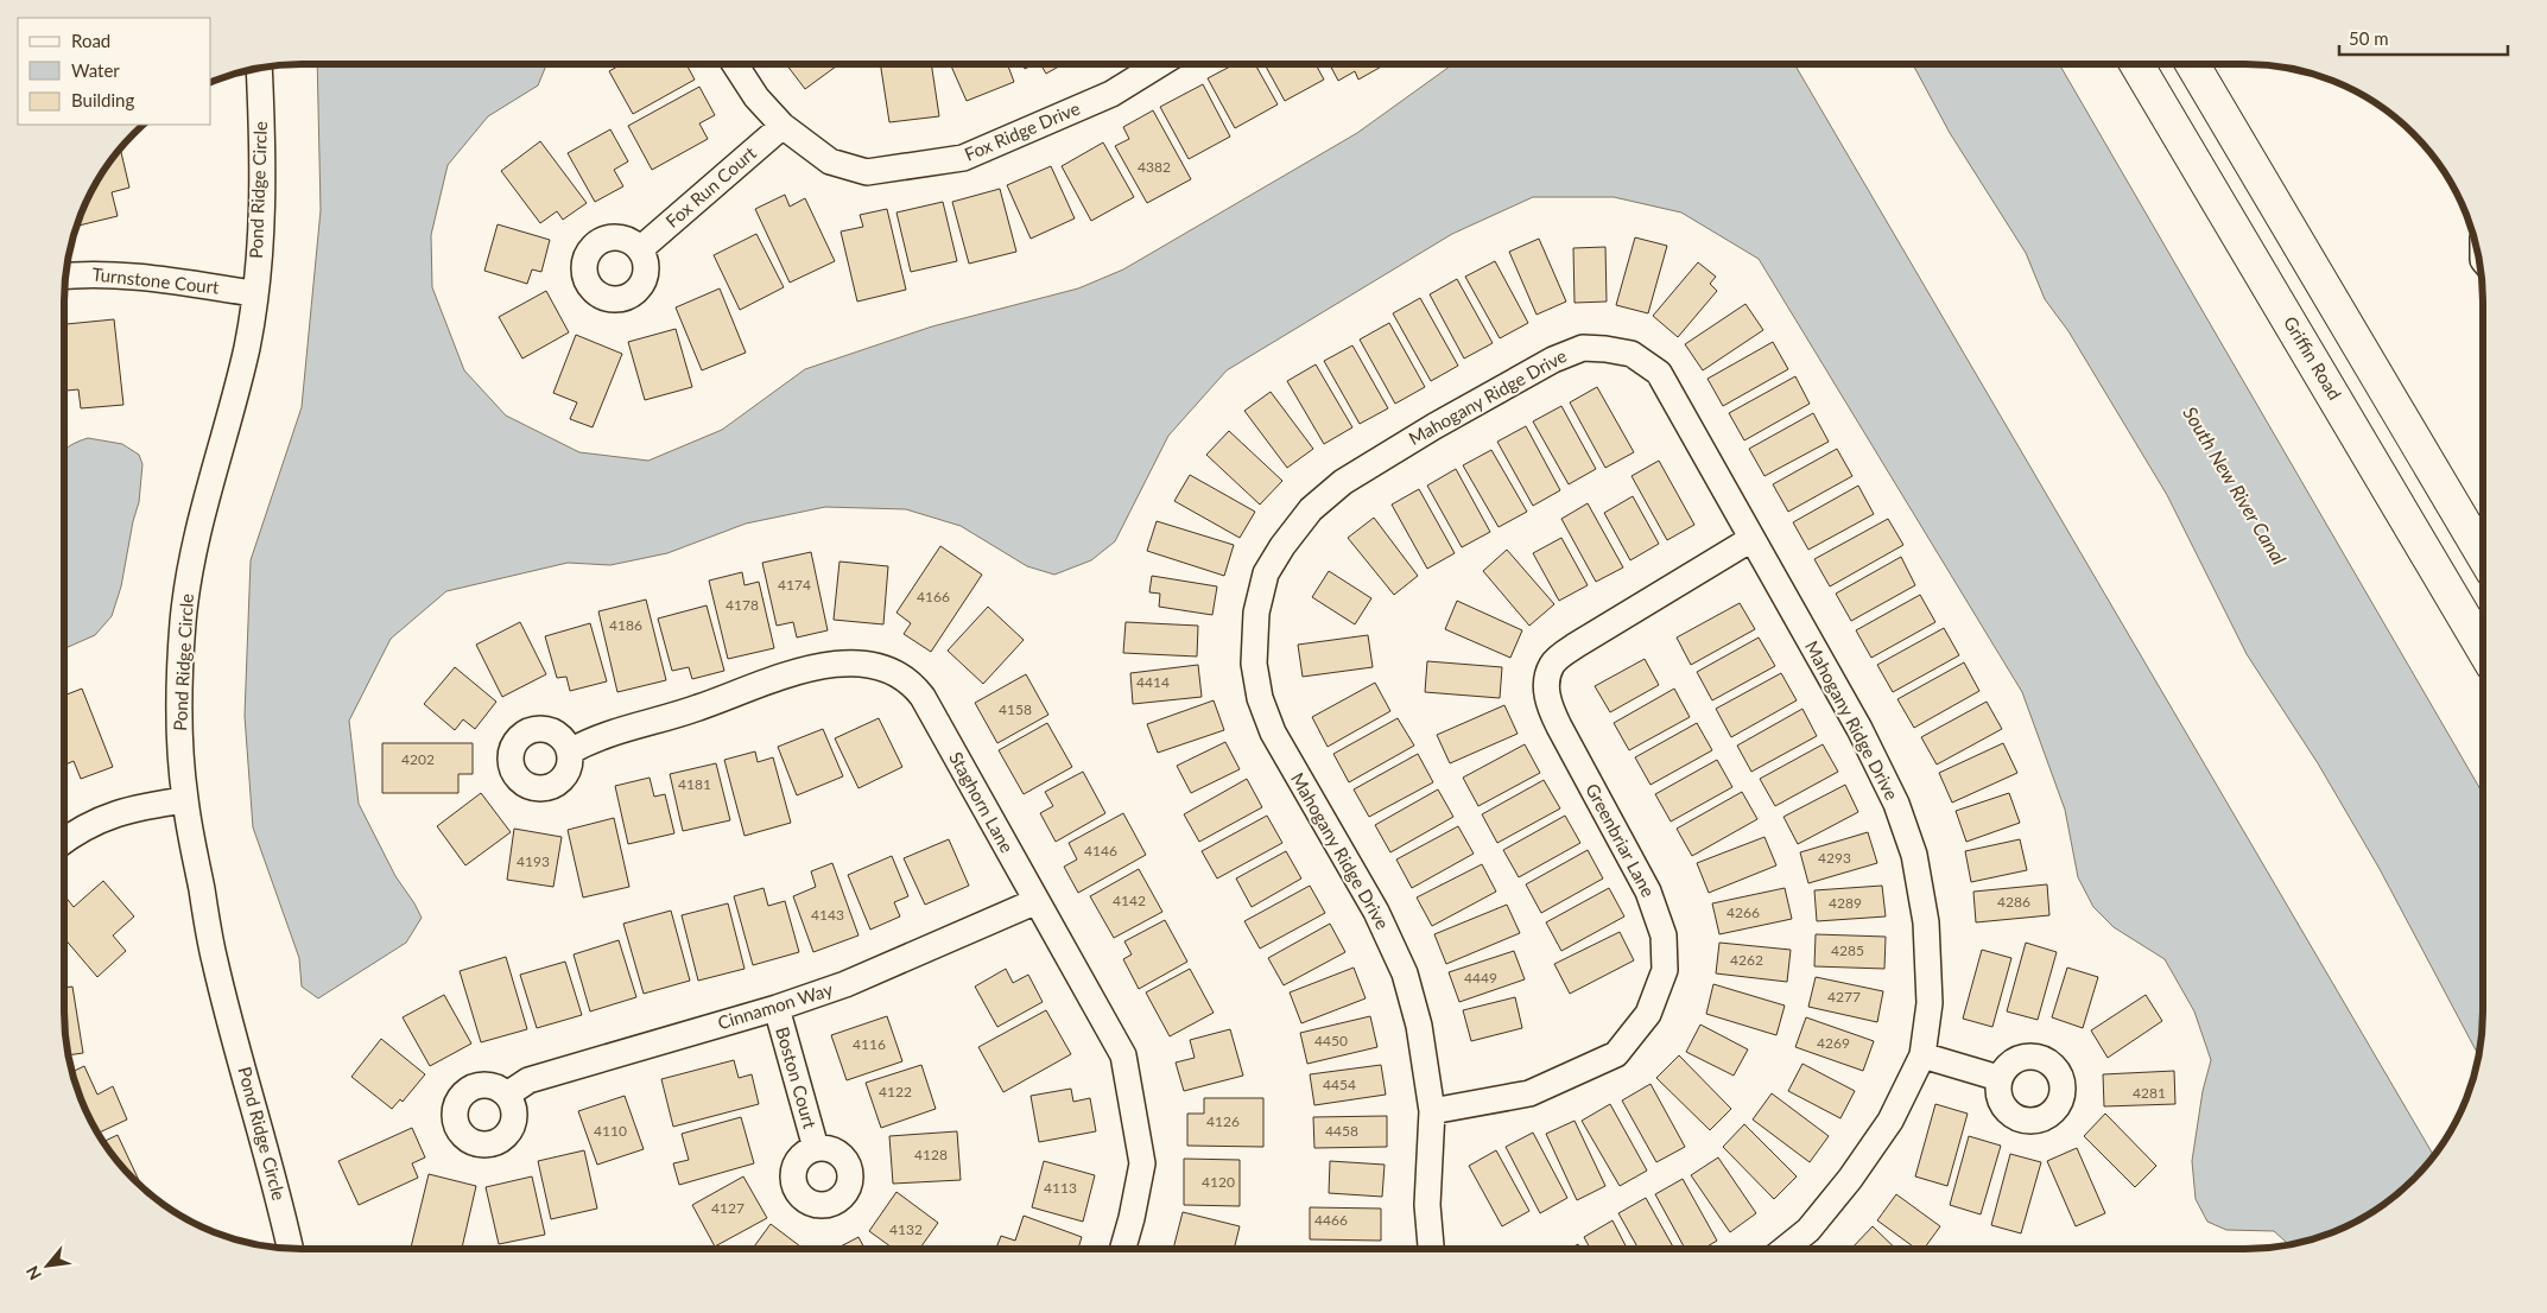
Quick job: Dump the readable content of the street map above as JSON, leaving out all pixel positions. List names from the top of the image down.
{
  "streets": {
    "main road": ["Griffin Road"],
    "street": [
      "Fox Ridge Drive",
      "Fox Run Court",
      "Pond Ridge Circle",
      "Turnstone Court",
      "Mahogany Ridge Drive",
      "Staghorn Lane",
      "Greenbriar Lane",
      "Cinnamon Way",
      "Boston Court"
    ]
  },
  "crossings": [
    ["Fox Ridge Drive", "Fox Run Court"],
    ["Pond Ridge Circle", "Turnstone Court"],
    ["Mahogany Ridge Drive", "Greenbriar Lane"],
    ["Staghorn Lane", "Cinnamon Way"],
    ["Cinnamon Way", "Boston Court"]
  ],
  "water": ["South New River Canal"],
  "house_numbers": [
    "4382",
    "4174",
    "4166",
    "4178",
    "4186",
    "4414",
    "4158",
    "4202",
    "4181",
    "4146",
    "4293",
    "4193",
    "4142",
    "4286",
    "4289",
    "4266",
    "4143",
    "4285",
    "4262",
    "4449",
    "4277",
    "4450",
    "4269",
    "4116",
    "4454",
    "4122",
    "4281",
    "4126",
    "4110",
    "4458",
    "4128",
    "4120",
    "4113",
    "4127",
    "4466",
    "4132"
  ],
  "legend": ["Road", "Water", "Building"],
  "scale_bar": "50 m",
  "north": "bottom left"
}
